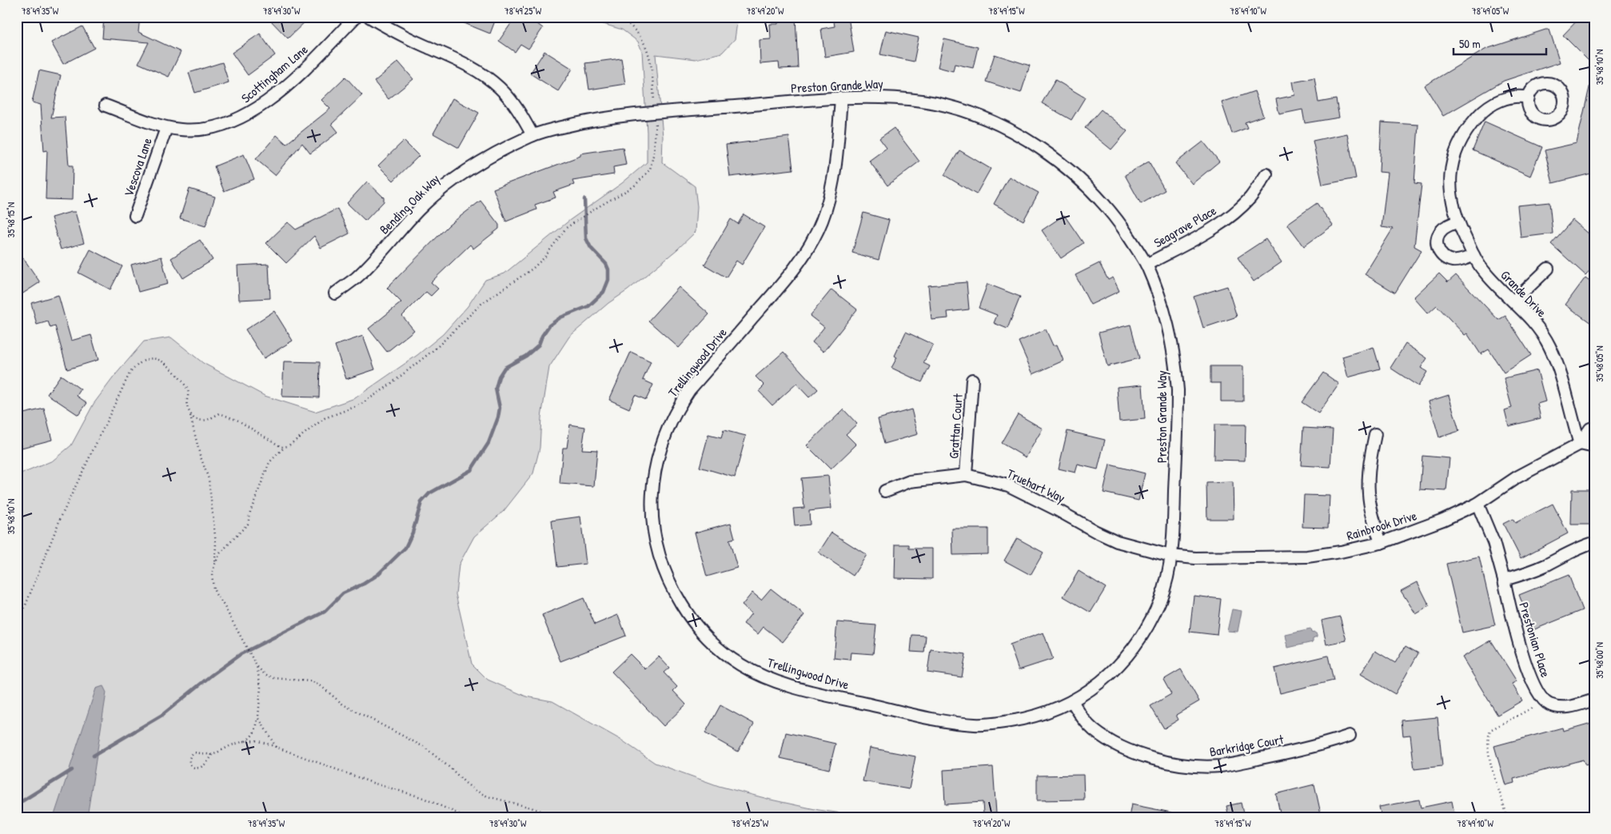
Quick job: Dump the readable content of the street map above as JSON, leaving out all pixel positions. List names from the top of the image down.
{
  "streets": {
    "street": [
      "Scottingham Lane",
      "Preston Grande Way",
      "Vescova Lane",
      "Bending Oak Way",
      "Seagrave Place",
      "Grande Drive",
      "Trellingwood Drive",
      "Grattan Court",
      "Truehart Way",
      "Rainbrook Drive",
      "Prestonian Place",
      "Barkridge Court"
    ]
  },
  "crossings": [
    ["Scottingham Lane", "Vescova Lane"],
    ["Preston Grande Way", "Bending Oak Way"],
    ["Preston Grande Way", "Seagrave Place"],
    ["Preston Grande Way", "Trellingwood Drive"],
    ["Preston Grande Way", "Truehart Way"],
    ["Preston Grande Way", "Rainbrook Drive"],
    ["Grande Drive", "Rainbrook Drive"],
    ["Trellingwood Drive", "Truehart Way"],
    ["Trellingwood Drive", "Rainbrook Drive"],
    ["Trellingwood Drive", "Barkridge Court"],
    ["Grattan Court", "Truehart Way"],
    ["Truehart Way", "Rainbrook Drive"],
    ["Rainbrook Drive", "Prestonian Place"]
  ],
  "scale_bar": "50 m",
  "coordinates": [
    "78°49'35\"W",
    "78°49'30\"W",
    "78°49'25\"W",
    "78°49'20\"W",
    "78°49'15\"W",
    "78°49'10\"W",
    "78°49'05\"W",
    "35°48'10\"N",
    "35°48'15\"N",
    "35°48'05\"N",
    "35°48'00\"N"
  ]
}
